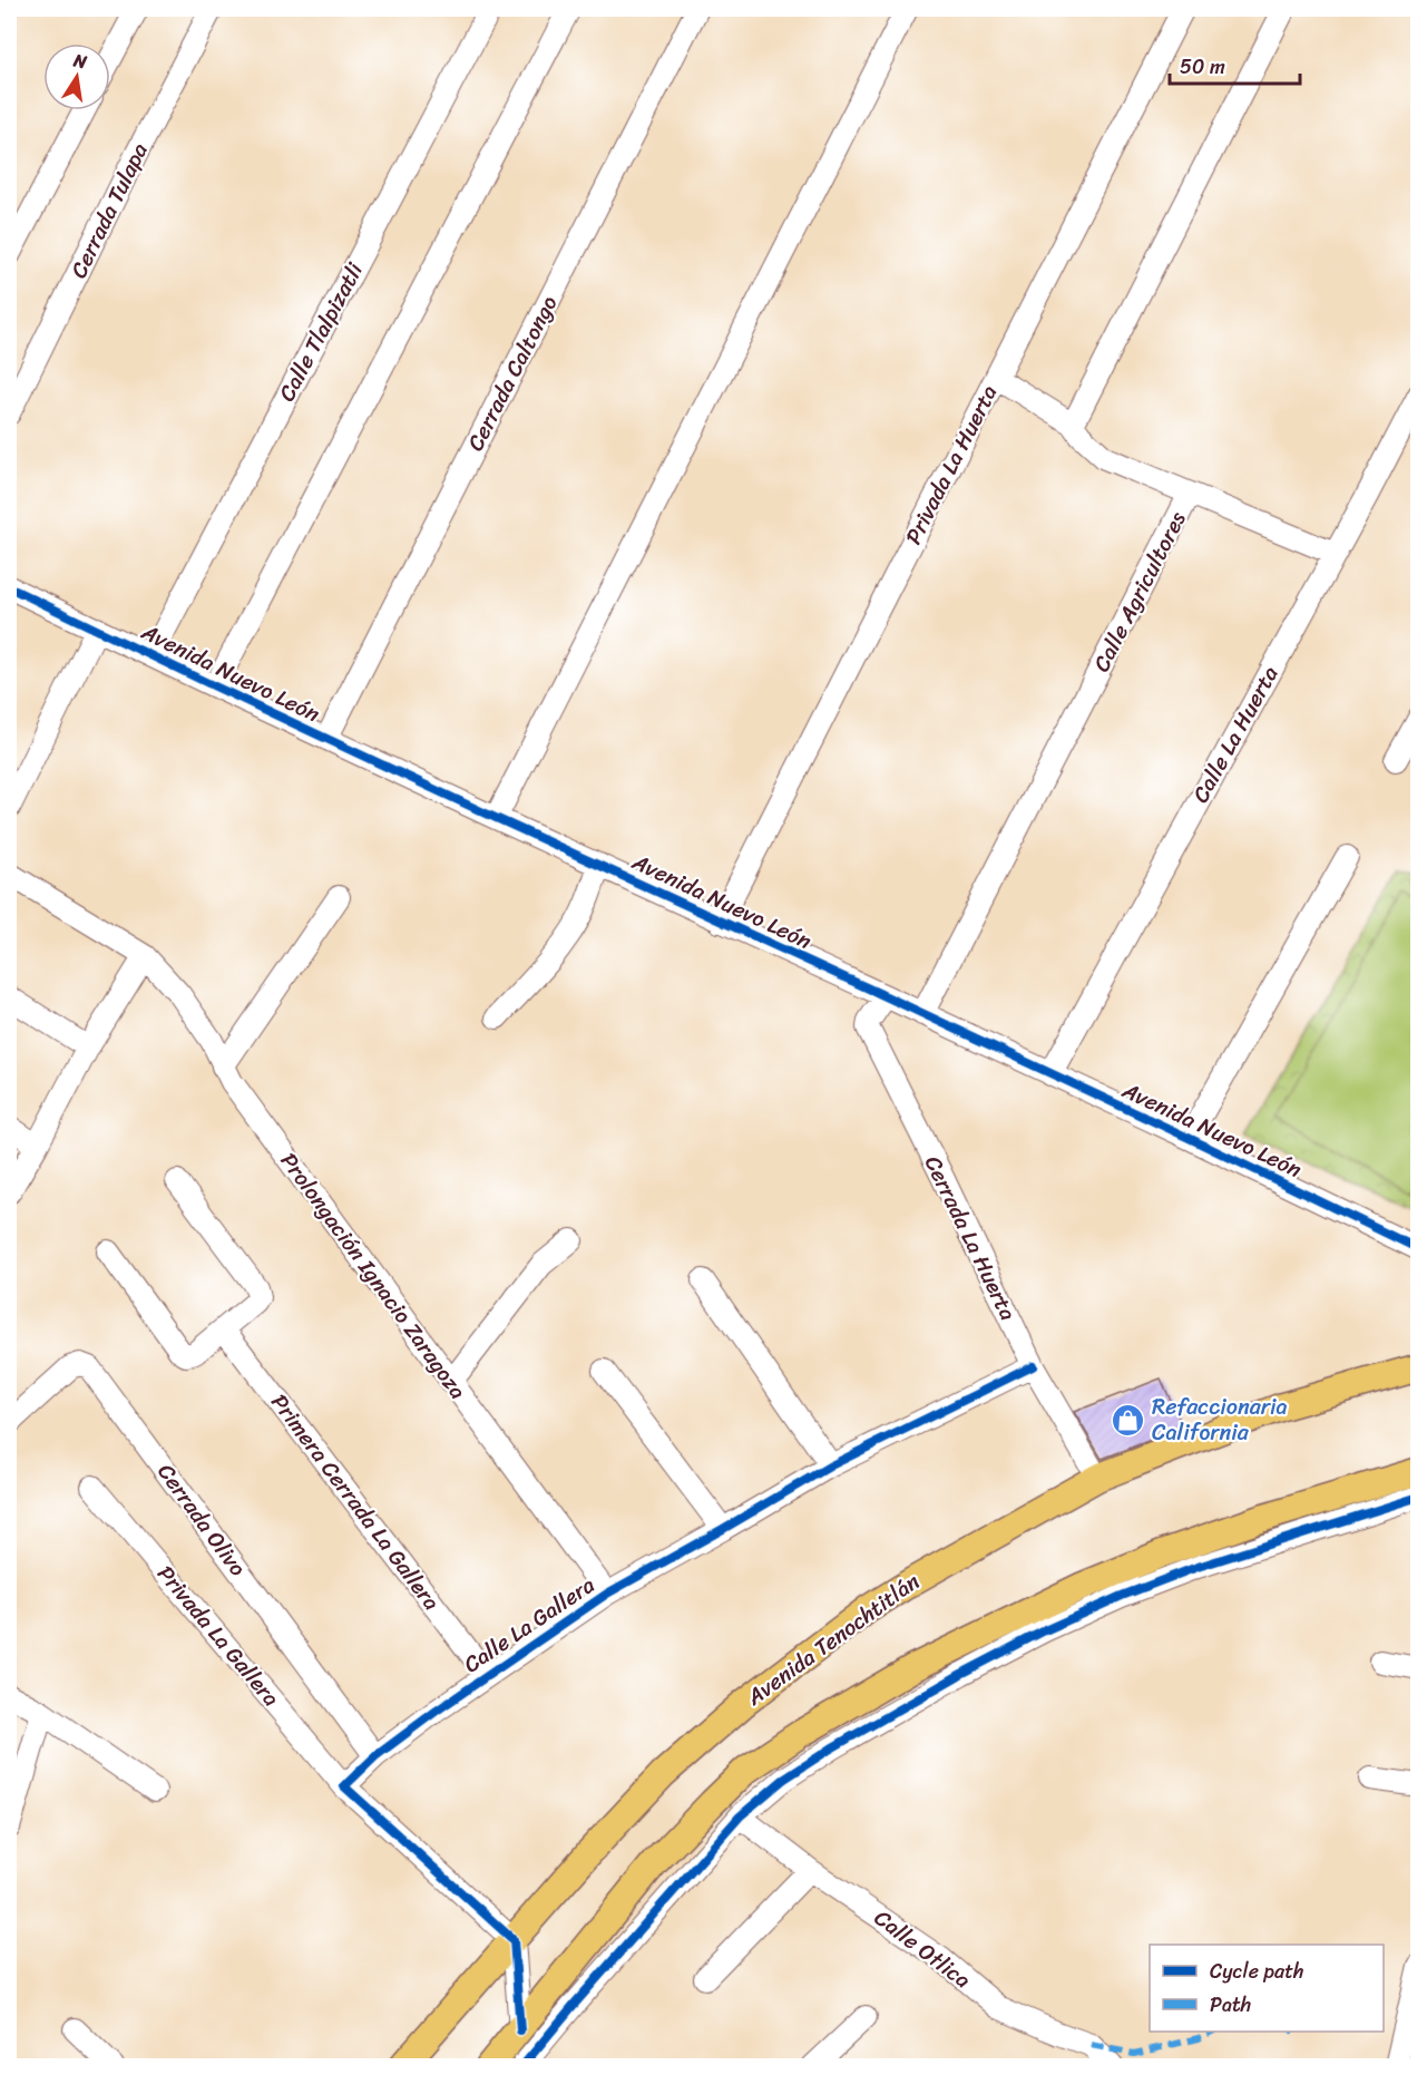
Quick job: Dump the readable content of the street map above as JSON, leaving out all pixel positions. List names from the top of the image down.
{
  "streets": {
    "main road": ["Avenida Tenochtitlán"],
    "street": [
      "Cerrada Tulapa",
      "Calle Tlalpizatli",
      "Cerrada Caltongo",
      "Privada La Huerta",
      "Calle Agricultores",
      "Avenida Nuevo León",
      "Calle La Huerta",
      "Cerrada La Huerta",
      "Prolongación Ignacio Zaragoza",
      "Primera Cerrada La Gallera",
      "Cerrada Olivo",
      "Calle La Gallera",
      "Privada La Gallera",
      "Calle Otlica"
    ]
  },
  "crossings": [
    ["Calle Tlalpizatli", "Avenida Nuevo León"],
    ["Cerrada Caltongo", "Avenida Nuevo León"],
    ["Privada La Huerta", "Calle Agricultores"],
    ["Privada La Huerta", "Avenida Nuevo León"],
    ["Calle Agricultores", "Avenida Nuevo León"],
    ["Avenida Nuevo León", "Calle La Huerta"],
    ["Avenida Nuevo León", "Cerrada La Huerta"],
    ["Cerrada La Huerta", "Calle La Gallera"],
    ["Cerrada La Huerta", "Avenida Tenochtitlán"],
    ["Prolongación Ignacio Zaragoza", "Calle La Gallera"],
    ["Primera Cerrada La Gallera", "Calle La Gallera"],
    ["Cerrada Olivo", "Calle La Gallera"],
    ["Calle La Gallera", "Privada La Gallera"]
  ],
  "places": {
    "shop": ["Refaccionaria California"]
  },
  "legend": ["Cycle path", "Path"],
  "scale_bar": "50 m",
  "north": "top"
}
